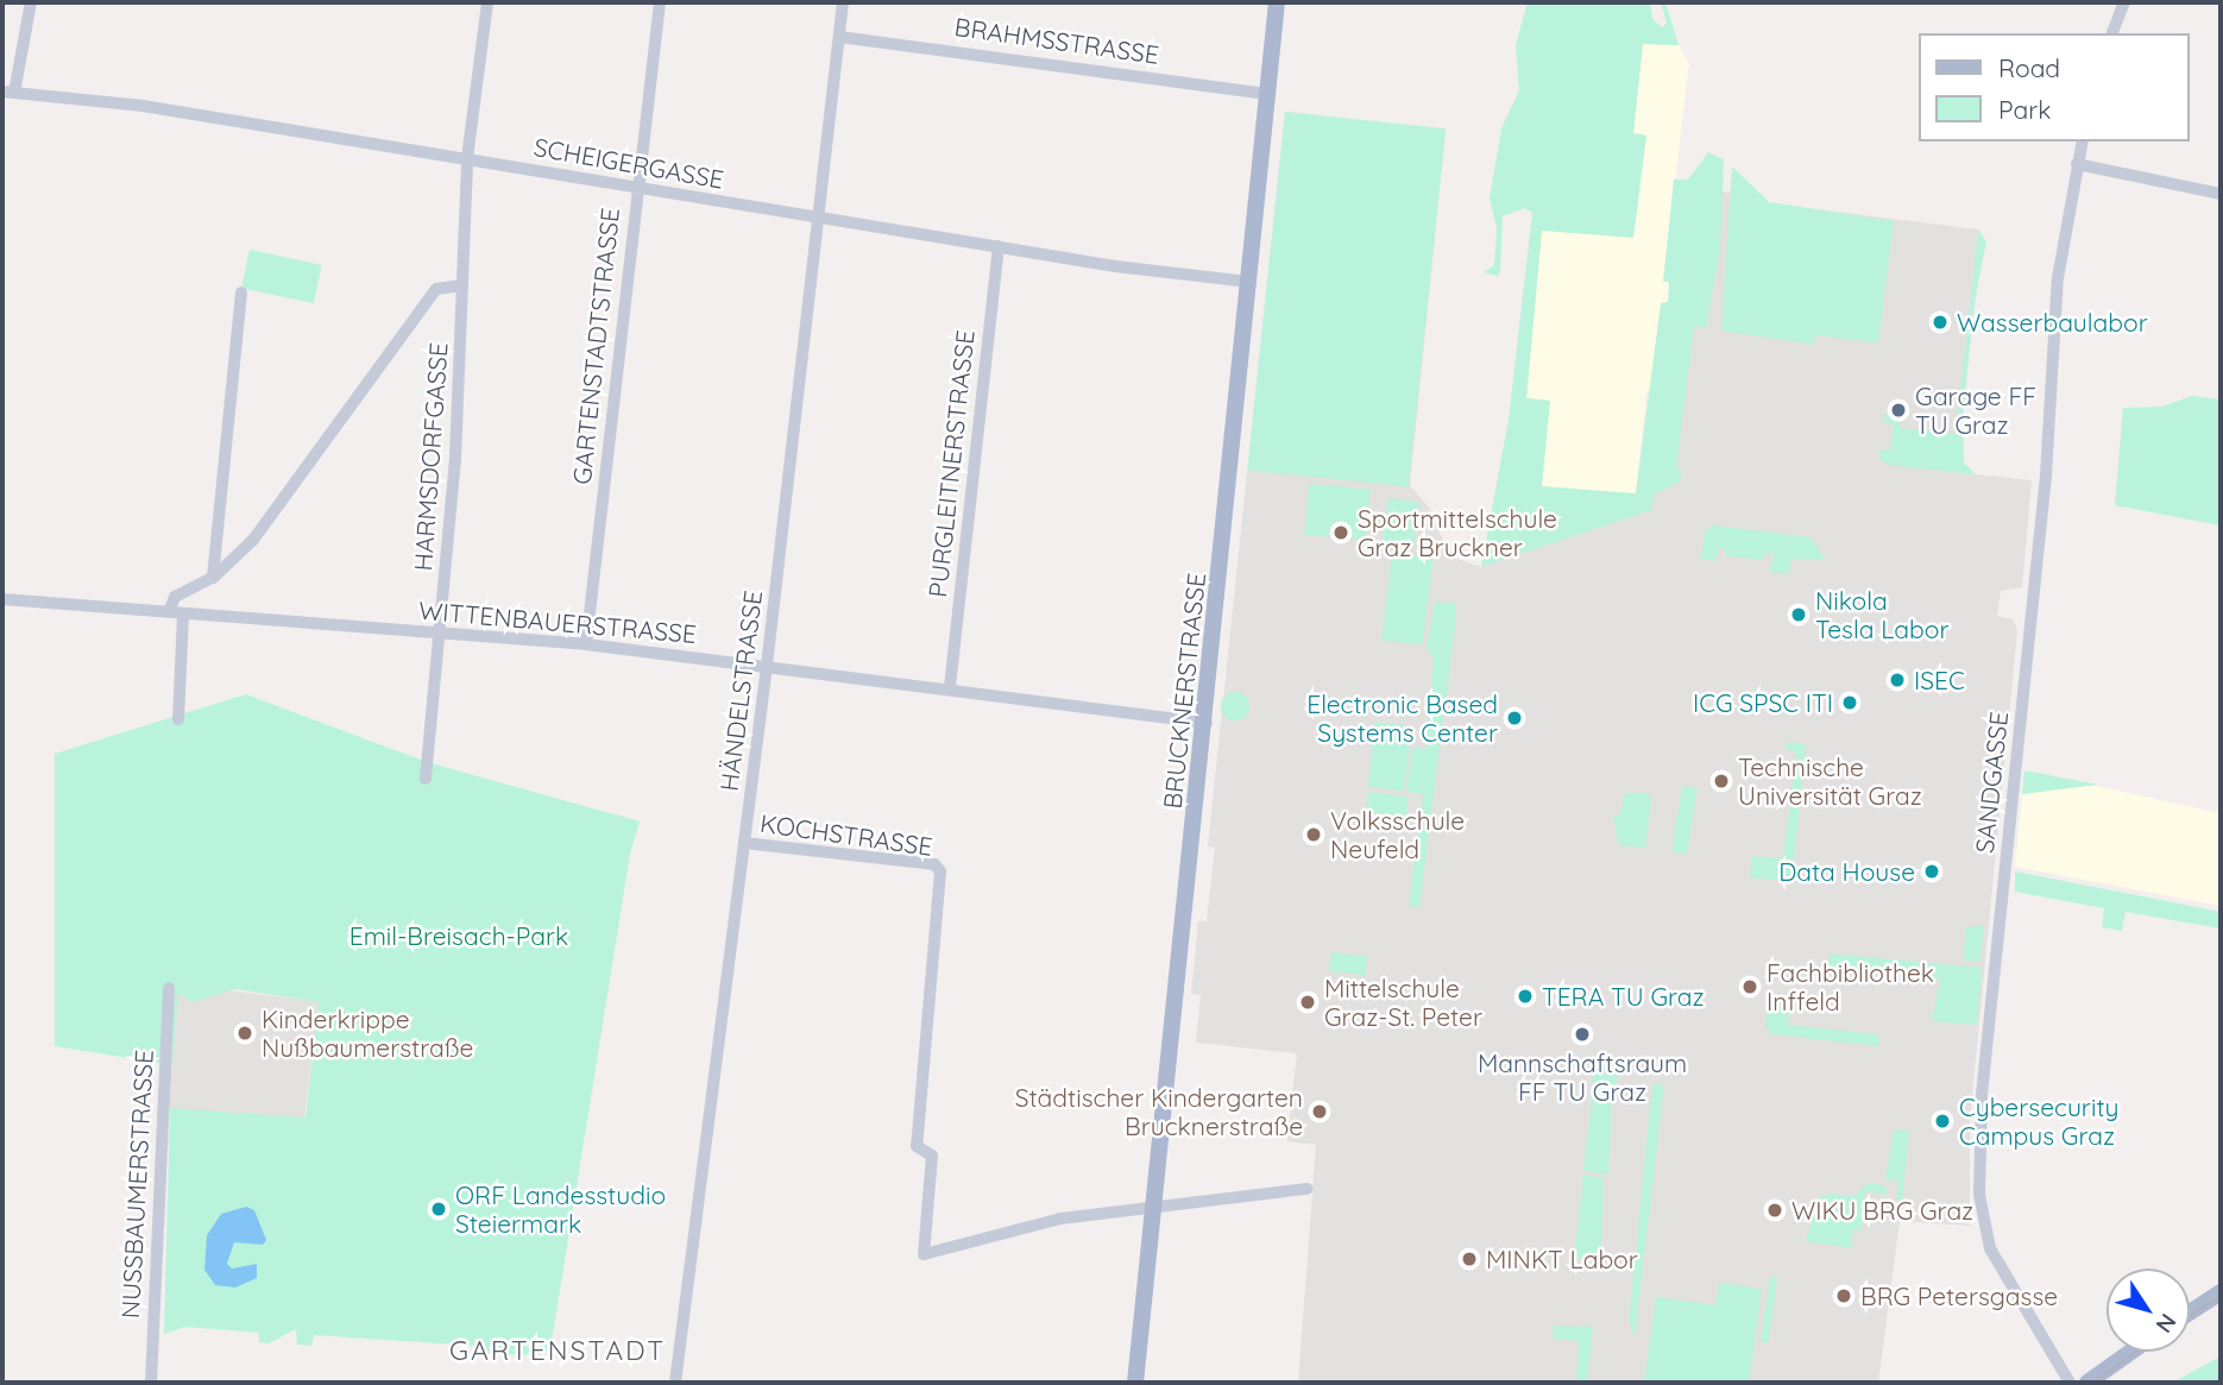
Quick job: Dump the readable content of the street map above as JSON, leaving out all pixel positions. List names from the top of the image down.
{
  "streets": {
    "main road": ["BRUCKNERSTRASSE"],
    "street": [
      "BRAHMSSTRASSE",
      "SCHEIGERGASSE",
      "GARTENSTADTSTRASSE",
      "HARMSDORFGASSE",
      "PURGLEITNERSTRASSE",
      "WITTENBAUERSTRASSE",
      "HÄNDELSTRASSE",
      "SANDGASSE",
      "KOCHSTRASSE",
      "NUSSBAUMERSTRASSE"
    ]
  },
  "crossings": [
    ["BRAHMSSTRASSE", "HÄNDELSTRASSE"],
    ["BRAHMSSTRASSE", "BRUCKNERSTRASSE"],
    ["SCHEIGERGASSE", "GARTENSTADTSTRASSE"],
    ["SCHEIGERGASSE", "HARMSDORFGASSE"],
    ["SCHEIGERGASSE", "PURGLEITNERSTRASSE"],
    ["SCHEIGERGASSE", "HÄNDELSTRASSE"],
    ["SCHEIGERGASSE", "BRUCKNERSTRASSE"],
    ["GARTENSTADTSTRASSE", "WITTENBAUERSTRASSE"],
    ["HARMSDORFGASSE", "WITTENBAUERSTRASSE"],
    ["PURGLEITNERSTRASSE", "WITTENBAUERSTRASSE"],
    ["WITTENBAUERSTRASSE", "HÄNDELSTRASSE"],
    ["WITTENBAUERSTRASSE", "BRUCKNERSTRASSE"],
    ["HÄNDELSTRASSE", "KOCHSTRASSE"],
    ["BRUCKNERSTRASSE", "KOCHSTRASSE"]
  ],
  "districts": ["GARTENSTADT"],
  "parks": ["Emil-Breisach-Park"],
  "places": [
    "Wasserbaulabor",
    "Garage FF TU Graz",
    "Sportmittelschule Graz Bruckner",
    "Nikola Tesla Labor",
    "ISEC",
    "ICG SPSC ITI",
    "Electronic Based Systems Center",
    "Technische Universität Graz",
    "Volksschule Neufeld",
    "Data House",
    "Fachbibliothek Inffeld",
    "TERA TU Graz",
    "Mittelschule Graz-St. Peter",
    "Kinderkrippe Nußbaumerstraße",
    "Mannschaftsraum FF TU Graz",
    "Städtischer Kindergarten Brucknerstraße",
    "Cybersecurity Campus Graz",
    "ORF Landesstudio Steiermark",
    "WIKU BRG Graz",
    "MINKT Labor",
    "BRG Petersgasse"
  ],
  "legend": ["Road", "Park"],
  "north": "bottom right"
}
